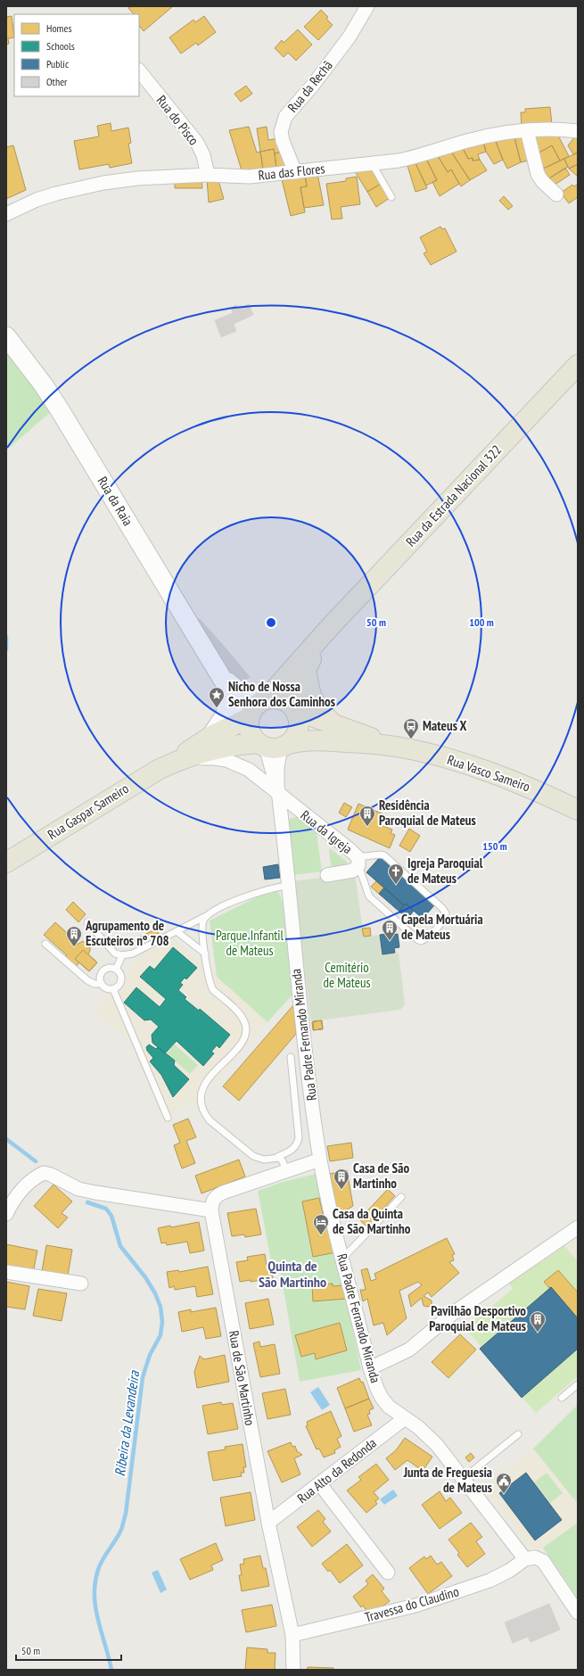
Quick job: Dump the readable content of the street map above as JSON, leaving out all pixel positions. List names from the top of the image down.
{
  "streets": {
    "main road": [
      "Rua da Estrada Nacional 322",
      "Rua da Raia",
      "Rua Vasco Sameiro",
      "Rua Gaspar Sameiro"
    ],
    "street": [
      "Rua da Rechã",
      "Rua do Pisco",
      "Rua das Flores",
      "Rua da Igreja",
      "Rua Padre Fernando Miranda",
      "Rua de São Martinho",
      "Rua Alto da Redonda",
      "Travessa do Claudino"
    ]
  },
  "crossings": [
    ["Rua da Rechã", "Rua das Flores"],
    ["Rua do Pisco", "Rua das Flores"],
    ["Rua Gaspar Sameiro", "Rua da Igreja"],
    ["Rua da Igreja", "Rua Padre Fernando Miranda"],
    ["Rua Padre Fernando Miranda", "Rua Alto da Redonda"],
    ["Rua Padre Fernando Miranda", "Travessa do Claudino"],
    ["Rua de São Martinho", "Rua Alto da Redonda"],
    ["Rua de São Martinho", "Travessa do Claudino"]
  ],
  "districts": ["Quinta de São Martinho"],
  "water": ["Ribeira da Levandeira"],
  "parks": ["Parque Infantil de Mateus", "Cemitério de Mateus"],
  "places": {
    "place": ["Nicho de Nossa Senhora dos Caminhos"],
    "bus stop": ["Mateus X"],
    "building": [
      "Residência Paroquial de Mateus",
      "Capela Mortuária de Mateus",
      "Agrupamento de Escuteiros nº 708",
      "Casa de São Martinho",
      "Pavilhão Desportivo Paroquial de Mateus"
    ],
    "church": ["Igreja Paroquial de Mateus"],
    "hotel": ["Casa da Quinta de São Martinho"],
    "public building": ["Junta de Freguesia de Mateus"]
  },
  "legend": [
    "Homes",
    "Schools",
    "Public",
    "Other"
  ],
  "scale_bar": "50 m",
  "rings": ["50 m", "100 m", "150 m"]
}
